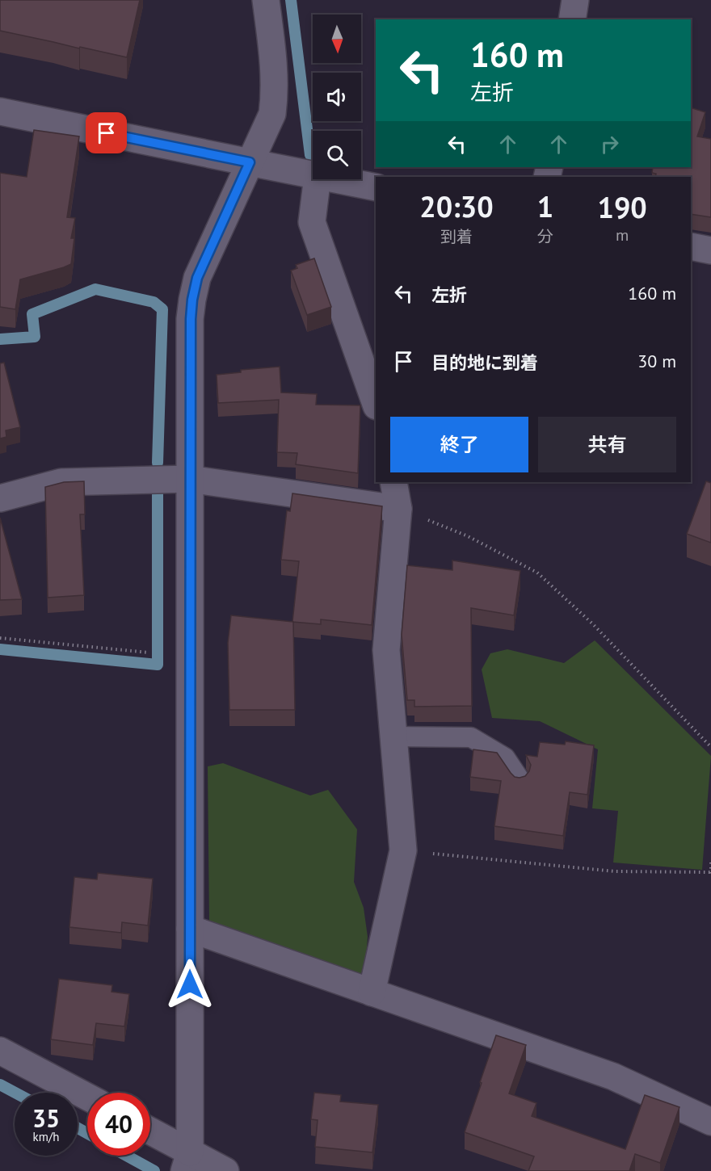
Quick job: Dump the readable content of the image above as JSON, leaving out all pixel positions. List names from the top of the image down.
{
  "north": "bottom",
  "page": {
    "turn": ["160 m", "左折"],
    "eta": [
      "20:30",
      "到着",
      "1",
      "分",
      "190",
      "m"
    ],
    "list": [
      {
        "name": "左折",
        "value": "160 m"
      },
      {
        "name": "目的地に到着",
        "value": "30 m"
      }
    ],
    "buttons": ["終了", "共有"],
    "speed": "35 km/h",
    "limit": "40"
  }
}
